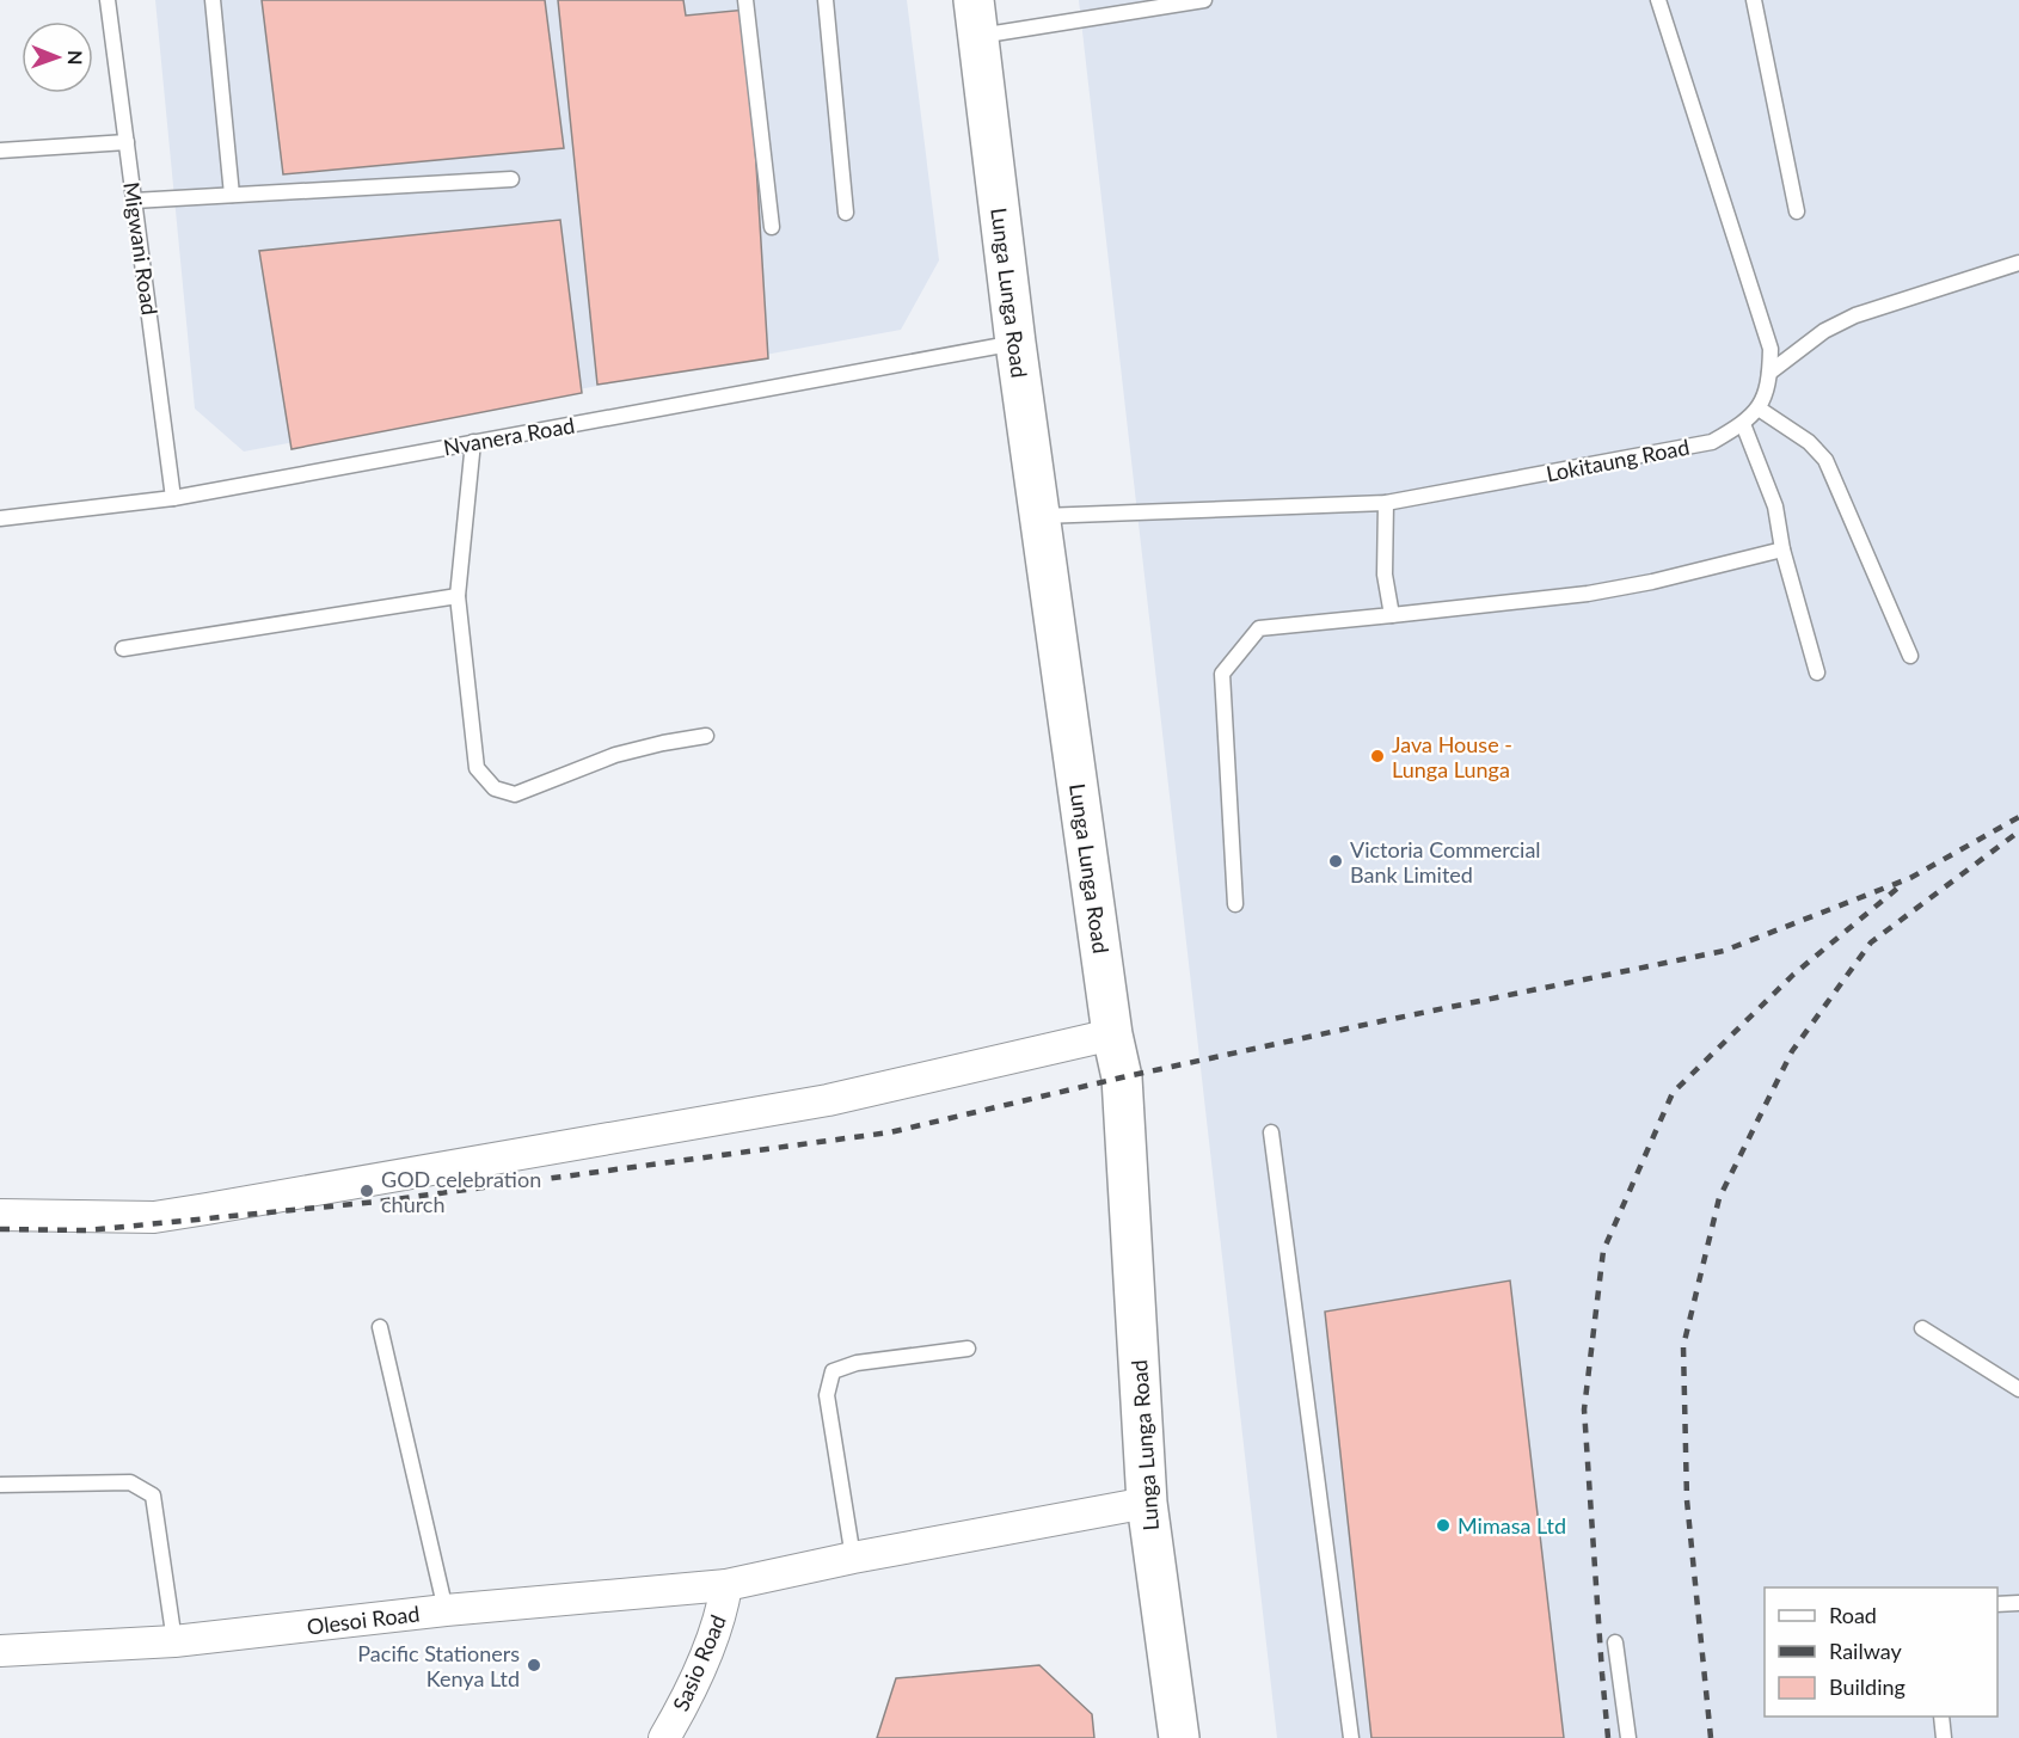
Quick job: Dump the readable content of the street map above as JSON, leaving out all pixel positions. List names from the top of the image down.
{
  "streets": {
    "main road": ["Lunga Lunga Road"],
    "street": ["Olesoi Road", "Sasio Road"],
    "lane": ["Migwani Road", "Nvanera Road", "Lokitaung Road"]
  },
  "crossings": [
    ["Migwani Road", "Nvanera Road"],
    ["Lunga Lunga Road", "Nvanera Road"],
    ["Lunga Lunga Road", "Lokitaung Road"],
    ["Lunga Lunga Road", "Olesoi Road"],
    ["Olesoi Road", "Sasio Road"]
  ],
  "places": [
    "Java House - Lunga Lunga",
    "Victoria Commercial Bank Limited",
    "GOD celebration church",
    "Mimasa Ltd",
    "Pacific Stationers Kenya Ltd"
  ],
  "legend": ["Road", "Railway", "Building"],
  "north": "right"
}
